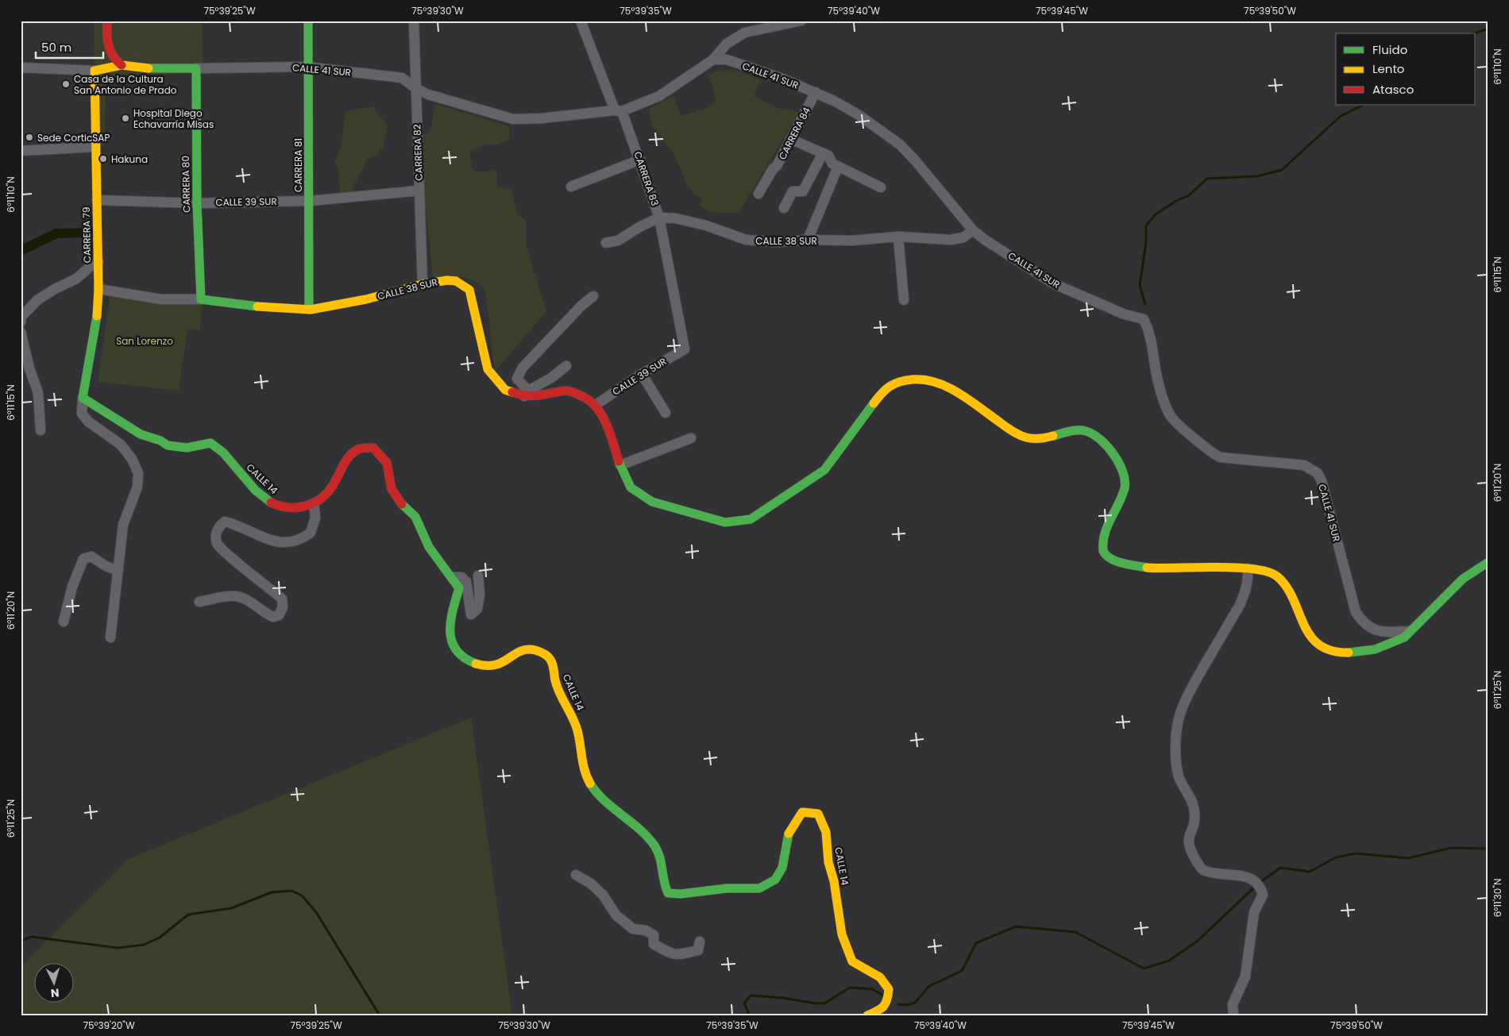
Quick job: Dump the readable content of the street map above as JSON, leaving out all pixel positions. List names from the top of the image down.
{
  "streets": {
    "street": [
      "CALLE 41 SUR",
      "CARRERA 84",
      "CARRERA 82",
      "CARRERA 81",
      "CARRERA 83",
      "CARRERA 80",
      "CALLE 39 SUR",
      "CARRERA 79",
      "CALLE 38 SUR",
      "CALLE 14"
    ]
  },
  "crossings": [
    ["CALLE 41 SUR", "CARRERA 84"],
    ["CALLE 41 SUR", "CARRERA 82"],
    ["CALLE 41 SUR", "CARRERA 81"],
    ["CALLE 41 SUR", "CARRERA 83"],
    ["CALLE 41 SUR", "CARRERA 80"],
    ["CALLE 41 SUR", "CARRERA 79"],
    ["CALLE 41 SUR", "CALLE 38 SUR"],
    ["CARRERA 82", "CALLE 39 SUR"],
    ["CARRERA 82", "CALLE 38 SUR"],
    ["CARRERA 81", "CALLE 39 SUR"],
    ["CARRERA 81", "CALLE 38 SUR"],
    ["CARRERA 83", "CALLE 39 SUR"],
    ["CARRERA 83", "CALLE 38 SUR"],
    ["CARRERA 80", "CALLE 39 SUR"],
    ["CARRERA 80", "CALLE 38 SUR"],
    ["CALLE 39 SUR", "CARRERA 79"],
    ["CALLE 39 SUR", "CALLE 38 SUR"],
    ["CARRERA 79", "CALLE 38 SUR"],
    ["CARRERA 79", "CALLE 14"]
  ],
  "parks": ["San Lorenzo"],
  "places": [
    "Casa de la Cultura San Antonio de Prado",
    "Hospital Diego Echavarría Misas",
    "Sede CorticSAP",
    "Hakuna"
  ],
  "legend": ["Fluido", "Lento", "Atasco"],
  "scale_bar": "50 m",
  "north": "bottom",
  "coordinates": [
    "75°39'25\"W",
    "75°39'30\"W",
    "75°39'35\"W",
    "75°39'40\"W",
    "75°39'45\"W",
    "75°39'50\"W",
    "6°11'10\"N",
    "6°11'15\"N",
    "6°11'20\"N",
    "6°11'25\"N",
    "6°11'30\"N",
    "75°39'20\"W"
  ]
}
